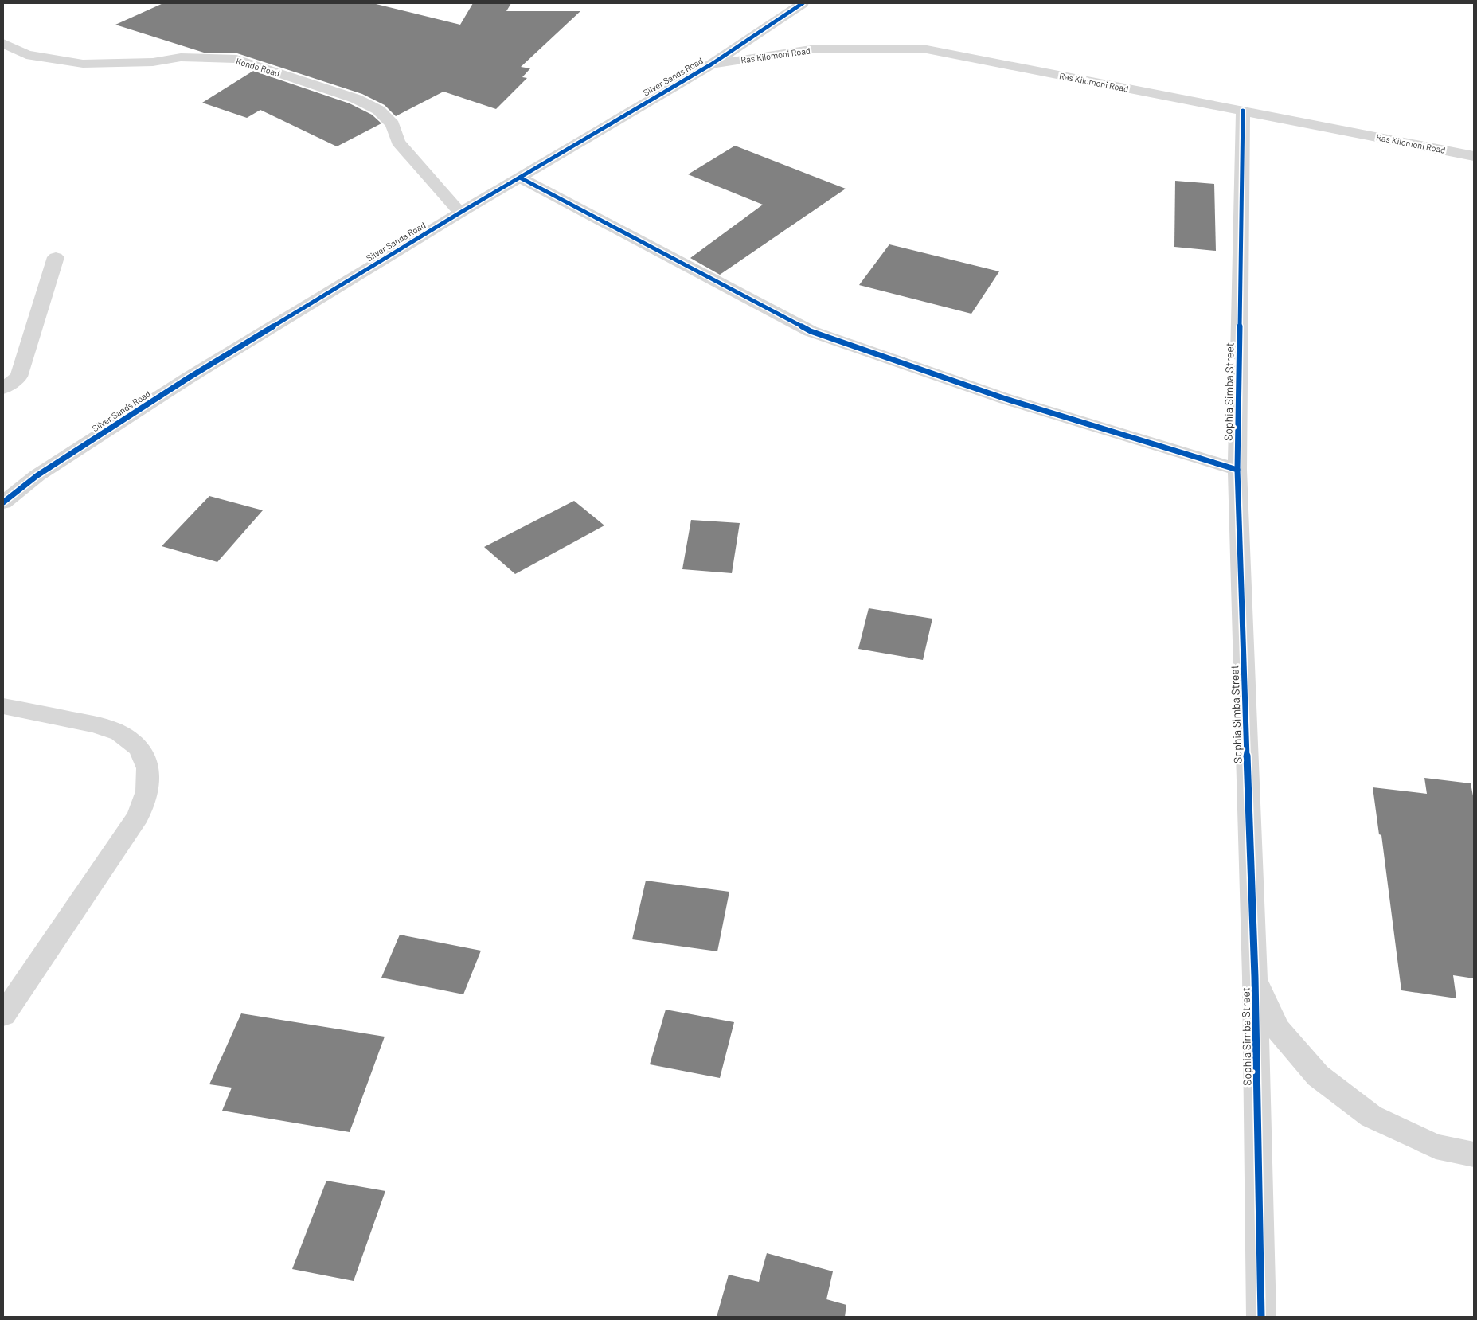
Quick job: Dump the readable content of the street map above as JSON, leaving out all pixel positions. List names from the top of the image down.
{
  "streets": {
    "street": [
      "Ras Kilomoni Road",
      "Kondo Road",
      "Silver Sands Road",
      "Sophia Simba Street"
    ]
  },
  "crossings": [
    ["Ras Kilomoni Road", "Silver Sands Road"],
    ["Ras Kilomoni Road", "Sophia Simba Street"],
    ["Kondo Road", "Silver Sands Road"]
  ]
}
